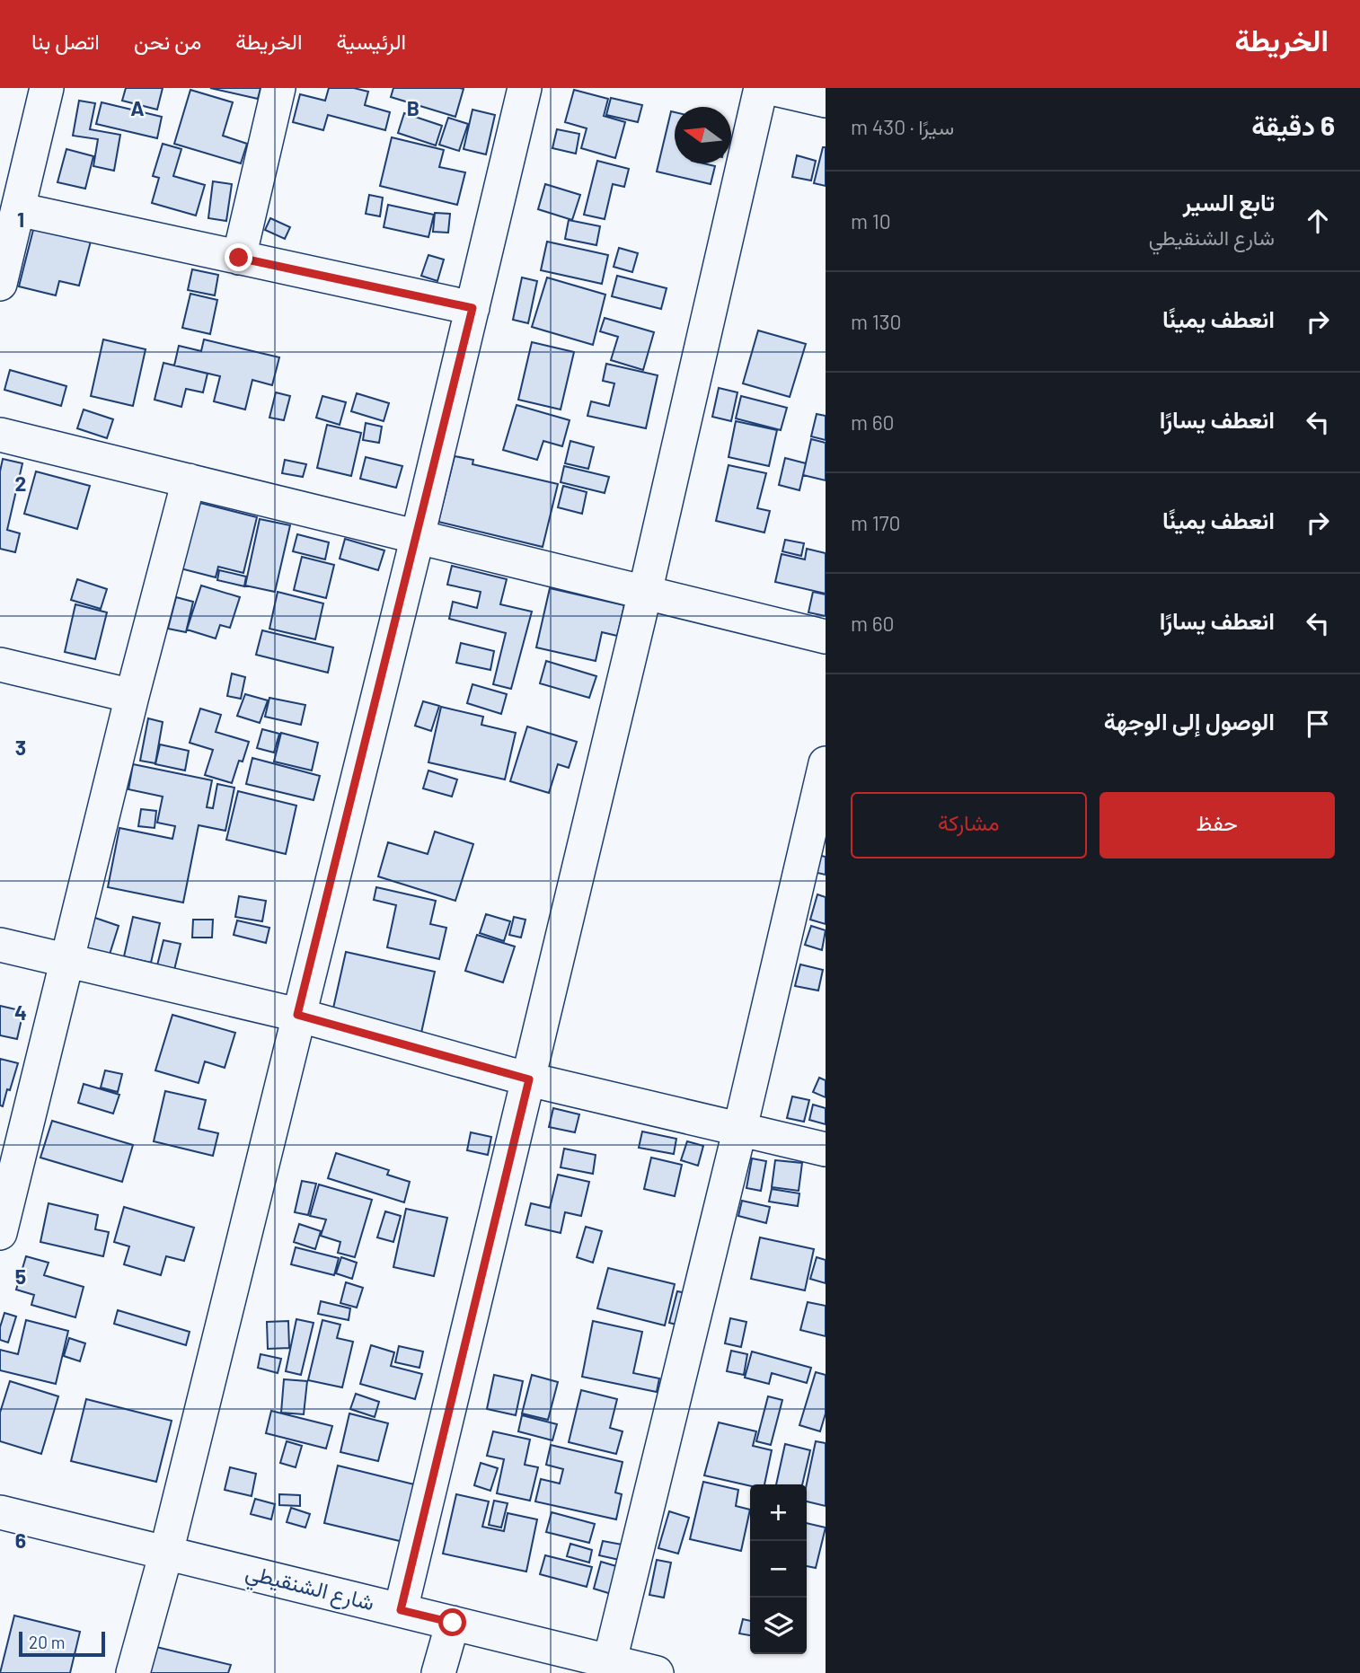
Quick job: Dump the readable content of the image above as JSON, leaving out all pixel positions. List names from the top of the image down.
{
  "streets": {
    "street": ["شارع الشنقيطي"]
  },
  "scale_bar": "20 m",
  "north": "left",
  "page": {
    "header": "الخريطة",
    "nav": [
      "الرئيسية",
      "الخريطة",
      "من نحن",
      "اتصل بنا"
    ],
    "heading": ["6 دقيقة", "سيرًا · 430 m"],
    "list": [
      ["تابع السير", "شارع الشنقيطي", "10 m"],
      ["انعطف يمينًا", "130 m"],
      ["انعطف يسارًا", "60 m"],
      ["انعطف يمينًا", "170 m"],
      ["انعطف يسارًا", "60 m"],
      "الوصول إلى الوجهة"
    ],
    "buttons": ["حفظ", "مشاركة"],
    "map_buttons": ["+", "−"],
    "scale": "20 m"
  },
  "grid": {
    "columns": ["A", "B"],
    "rows": [
      "1",
      "2",
      "3",
      "4",
      "5",
      "6"
    ]
  }
}
